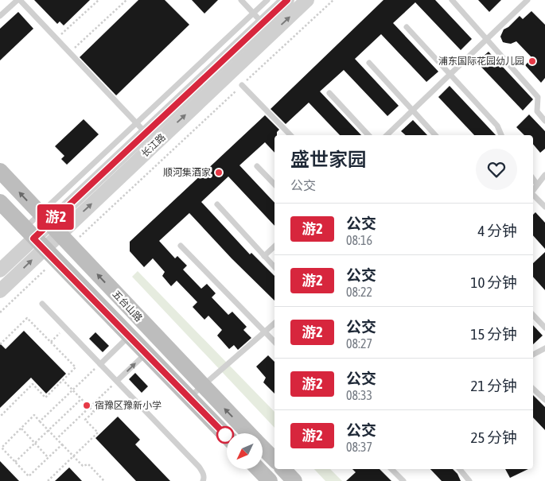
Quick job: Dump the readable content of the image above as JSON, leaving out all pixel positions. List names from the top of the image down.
{
  "streets": {
    "main road": ["五台山路"],
    "street": ["长江路"]
  },
  "crossings": [
    ["长江路", "五台山路"]
  ],
  "places": ["浦东国际花园幼儿园", "顺河集酒家", "宿豫区豫新小学"],
  "lines": ["bus line 游2"],
  "north": "bottom left",
  "page": {
    "on_map": "游2",
    "heading": ["盛世家园", "公交"],
    "list": [
      {
        "mark": "游2",
        "name": "公交",
        "note": "08:16",
        "value": "4 分钟"
      },
      {
        "mark": "游2",
        "name": "公交",
        "note": "08:22",
        "value": "10 分钟"
      },
      {
        "mark": "游2",
        "name": "公交",
        "note": "08:27",
        "value": "15 分钟"
      },
      {
        "mark": "游2",
        "name": "公交",
        "note": "08:33",
        "value": "21 分钟"
      },
      {
        "mark": "游2",
        "name": "公交",
        "note": "08:37",
        "value": "25 分钟"
      }
    ]
  }
}
